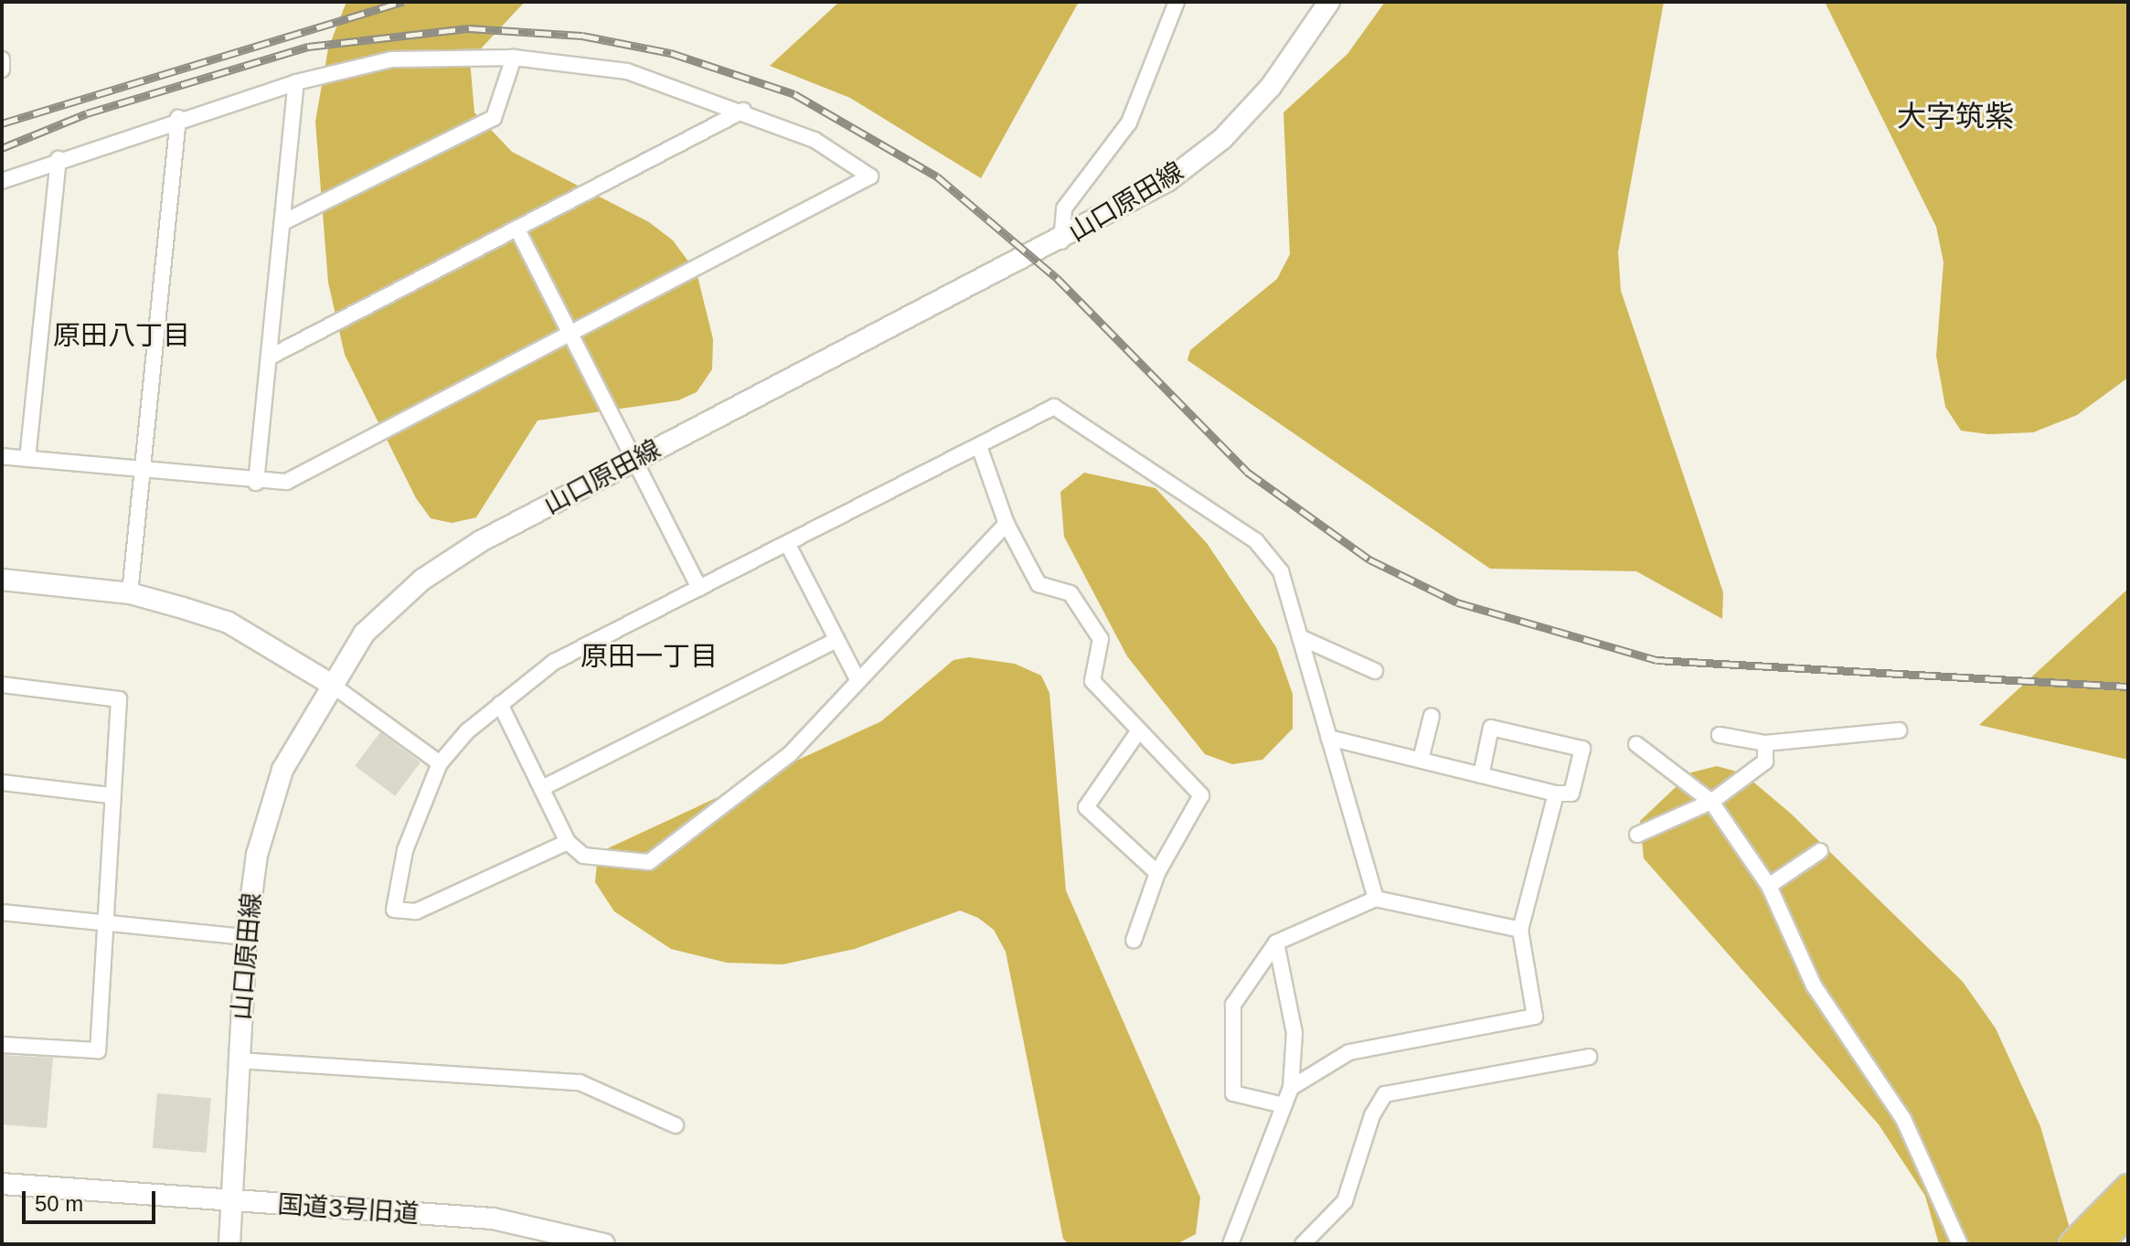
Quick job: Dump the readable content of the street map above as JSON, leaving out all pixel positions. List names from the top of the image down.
{
  "streets": {
    "main road": ["山口原田線", "国道3号旧道"]
  },
  "crossings": [
    ["山口原田線", "国道3号旧道"]
  ],
  "districts": ["大字筑紫", "原田八丁目", "原田一丁目"],
  "scale_bar": "50 m"
}
